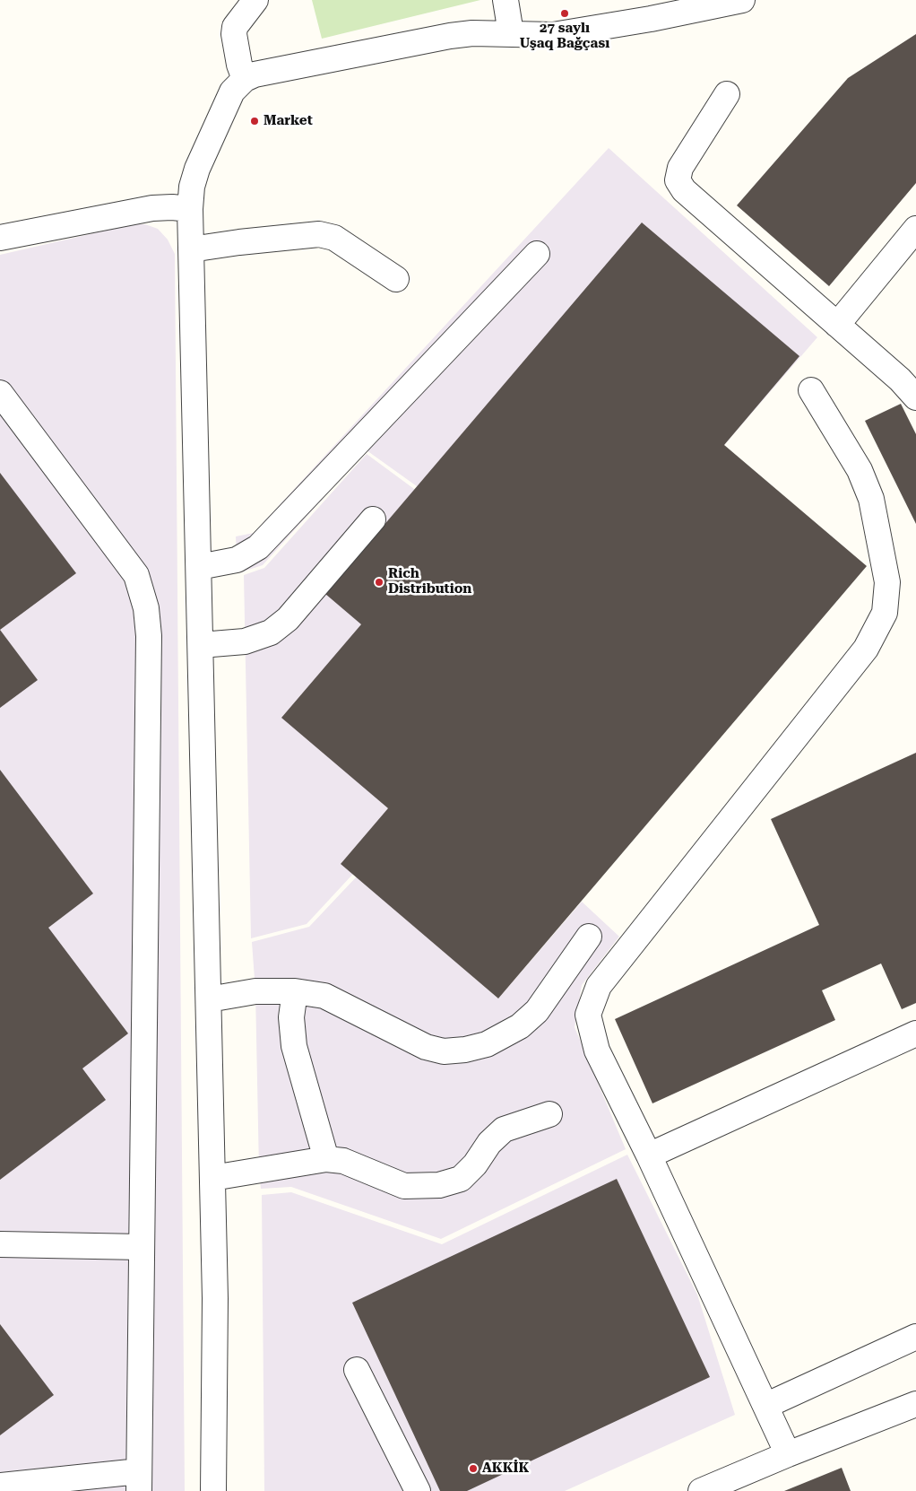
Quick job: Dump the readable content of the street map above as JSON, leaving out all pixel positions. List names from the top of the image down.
{
  "places": [
    "27 saylı Uşaq Bağçası",
    "Market",
    "Rich Distribution",
    "AKKİK"
  ]
}
